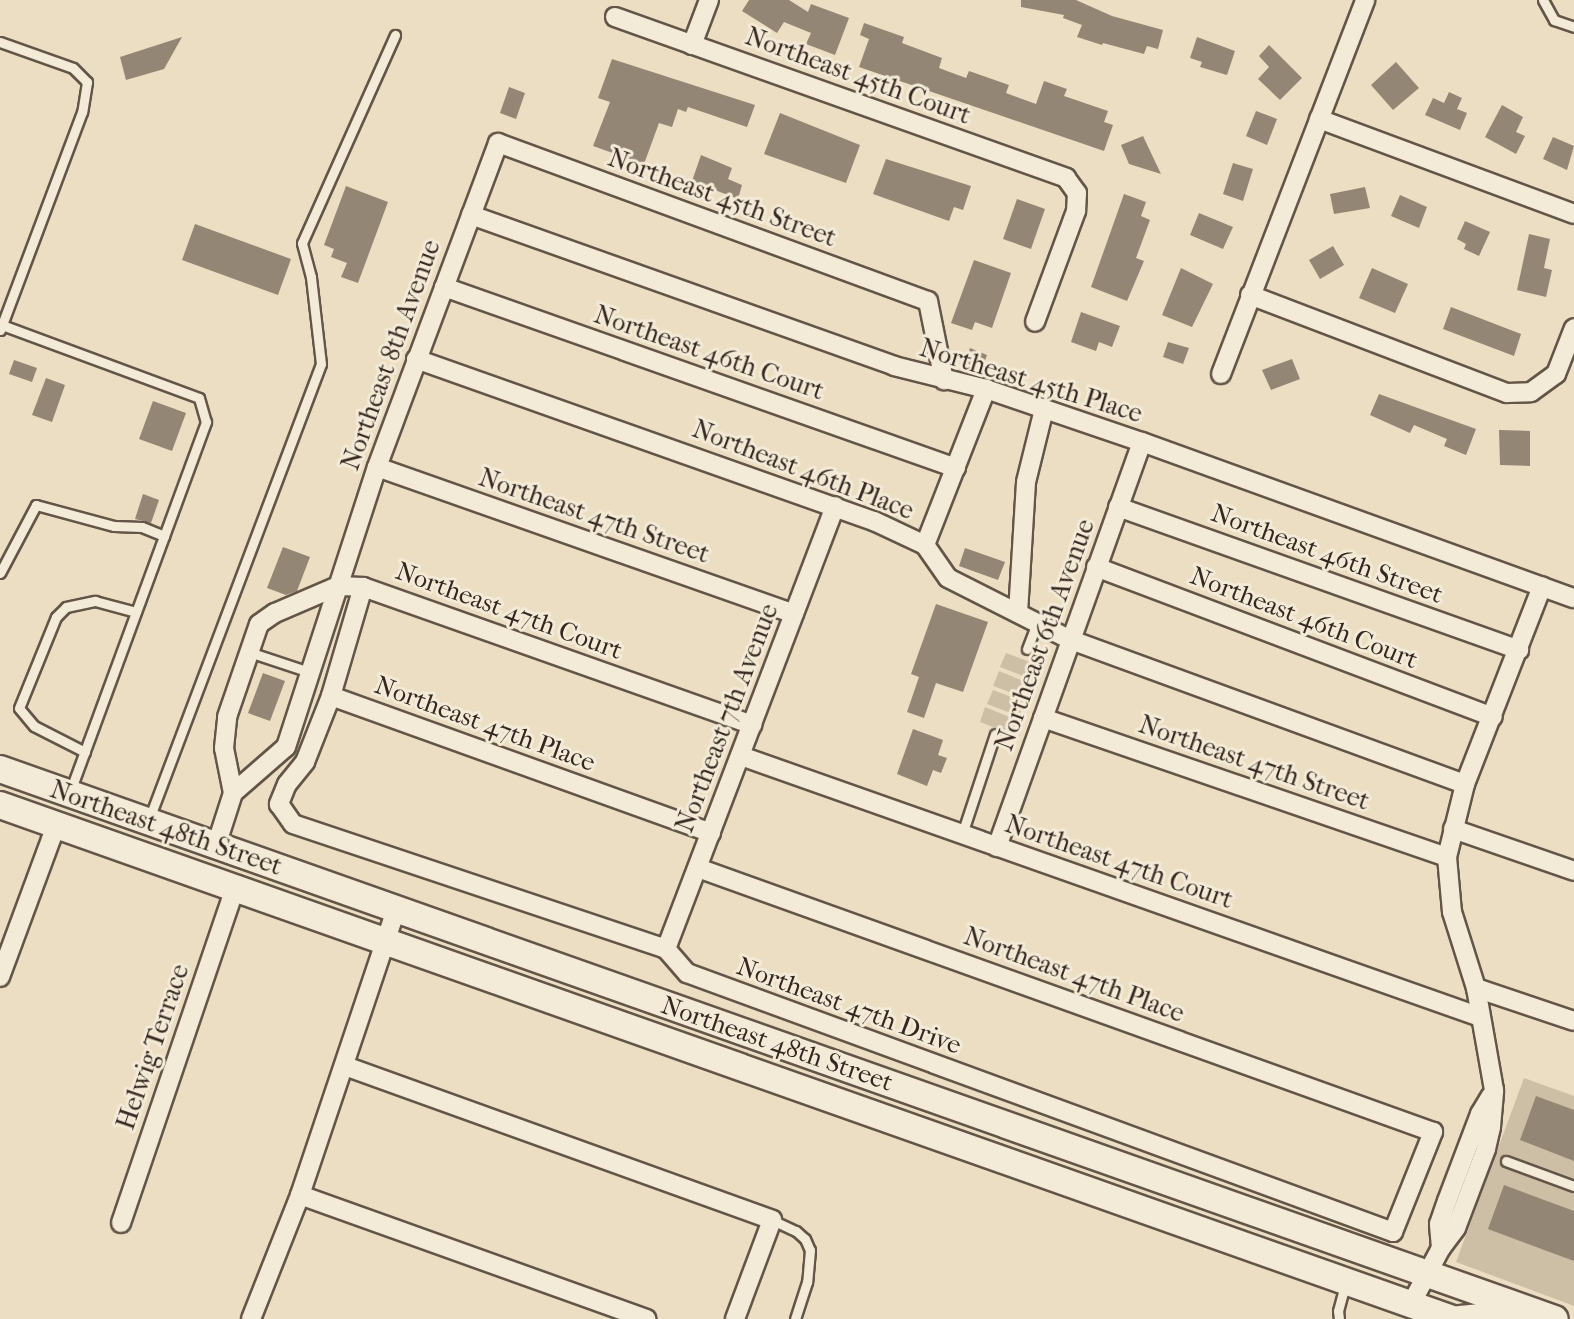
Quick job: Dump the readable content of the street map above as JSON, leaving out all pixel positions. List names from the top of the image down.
{
  "streets": {
    "main road": ["Northeast 48th Street"],
    "street": [
      "Northeast 45th Court",
      "Northeast 45th Street",
      "Northeast 46th Court",
      "Northeast 8th Avenue",
      "Northeast 45th Place",
      "Northeast 46th Place",
      "Northeast 47th Street",
      "Northeast 46th Street",
      "Northeast 47th Court",
      "Northeast 6th Avenue",
      "Northeast 7th Avenue",
      "Northeast 47th Place",
      "Northeast 47th Drive",
      "Helwig Terrace"
    ]
  },
  "crossings": [
    ["Northeast 45th Street", "Northeast 8th Avenue"],
    ["Northeast 45th Street", "Northeast 45th Place"],
    ["Northeast 46th Court", "Northeast 8th Avenue"],
    ["Northeast 46th Court", "Northeast 6th Avenue"],
    ["Northeast 8th Avenue", "Northeast 45th Place"],
    ["Northeast 8th Avenue", "Northeast 46th Place"],
    ["Northeast 8th Avenue", "Northeast 47th Street"],
    ["Northeast 8th Avenue", "Northeast 47th Court"],
    ["Northeast 45th Place", "Northeast 6th Avenue"],
    ["Northeast 46th Place", "Northeast 6th Avenue"],
    ["Northeast 46th Place", "Northeast 7th Avenue"],
    ["Northeast 47th Street", "Northeast 6th Avenue"],
    ["Northeast 47th Street", "Northeast 7th Avenue"],
    ["Northeast 46th Street", "Northeast 6th Avenue"],
    ["Northeast 47th Court", "Northeast 6th Avenue"],
    ["Northeast 47th Court", "Northeast 7th Avenue"],
    ["Northeast 7th Avenue", "Northeast 47th Place"],
    ["Northeast 7th Avenue", "Northeast 47th Drive"],
    ["Northeast 47th Place", "Northeast 47th Drive"],
    ["Northeast 48th Street", "Helwig Terrace"]
  ]
}
